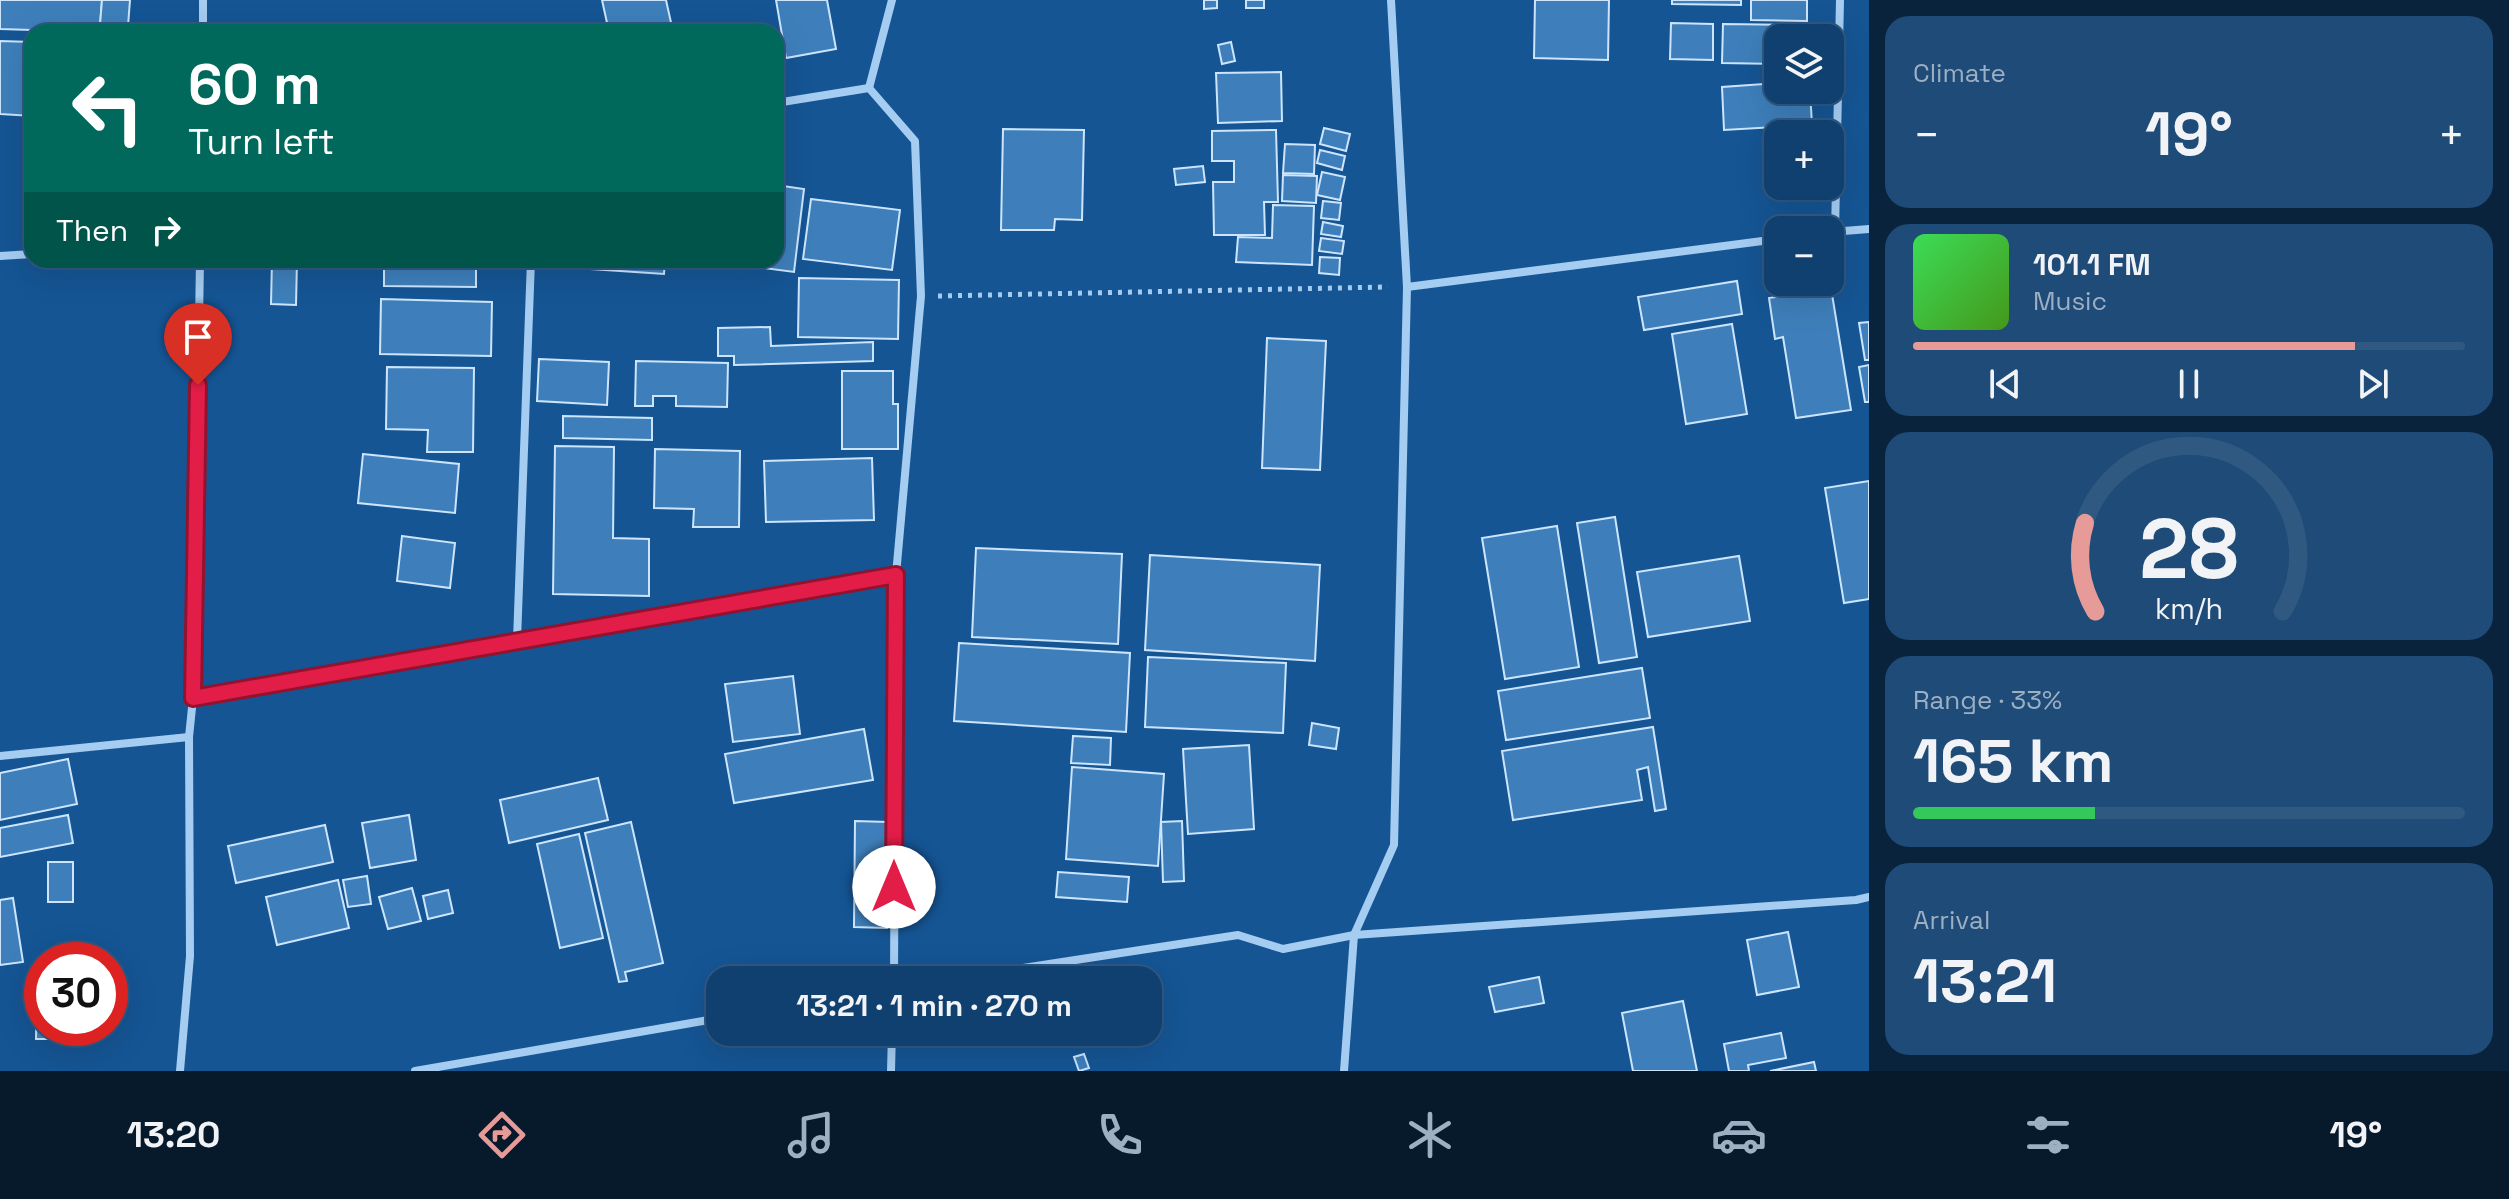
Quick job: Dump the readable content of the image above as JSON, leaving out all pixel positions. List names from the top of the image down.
{
  "page": {
    "tile": [
      "Climate",
      ["Range · 33%", "165 km"],
      ["Arrival", "13:21"]
    ],
    "map_buttons": ["+", "−"],
    "turn": ["60 m", "Turn left"],
    "heat": ["−", "19°", "+"],
    "then": "Then",
    "song": ["101.1 FM", "Music"],
    "limit": "30",
    "trip": "13:21 · 1 min · 270 m",
    "tabs": ["13:20", "19°"],
    "gauge": ["28", "km/h"]
  }
}
